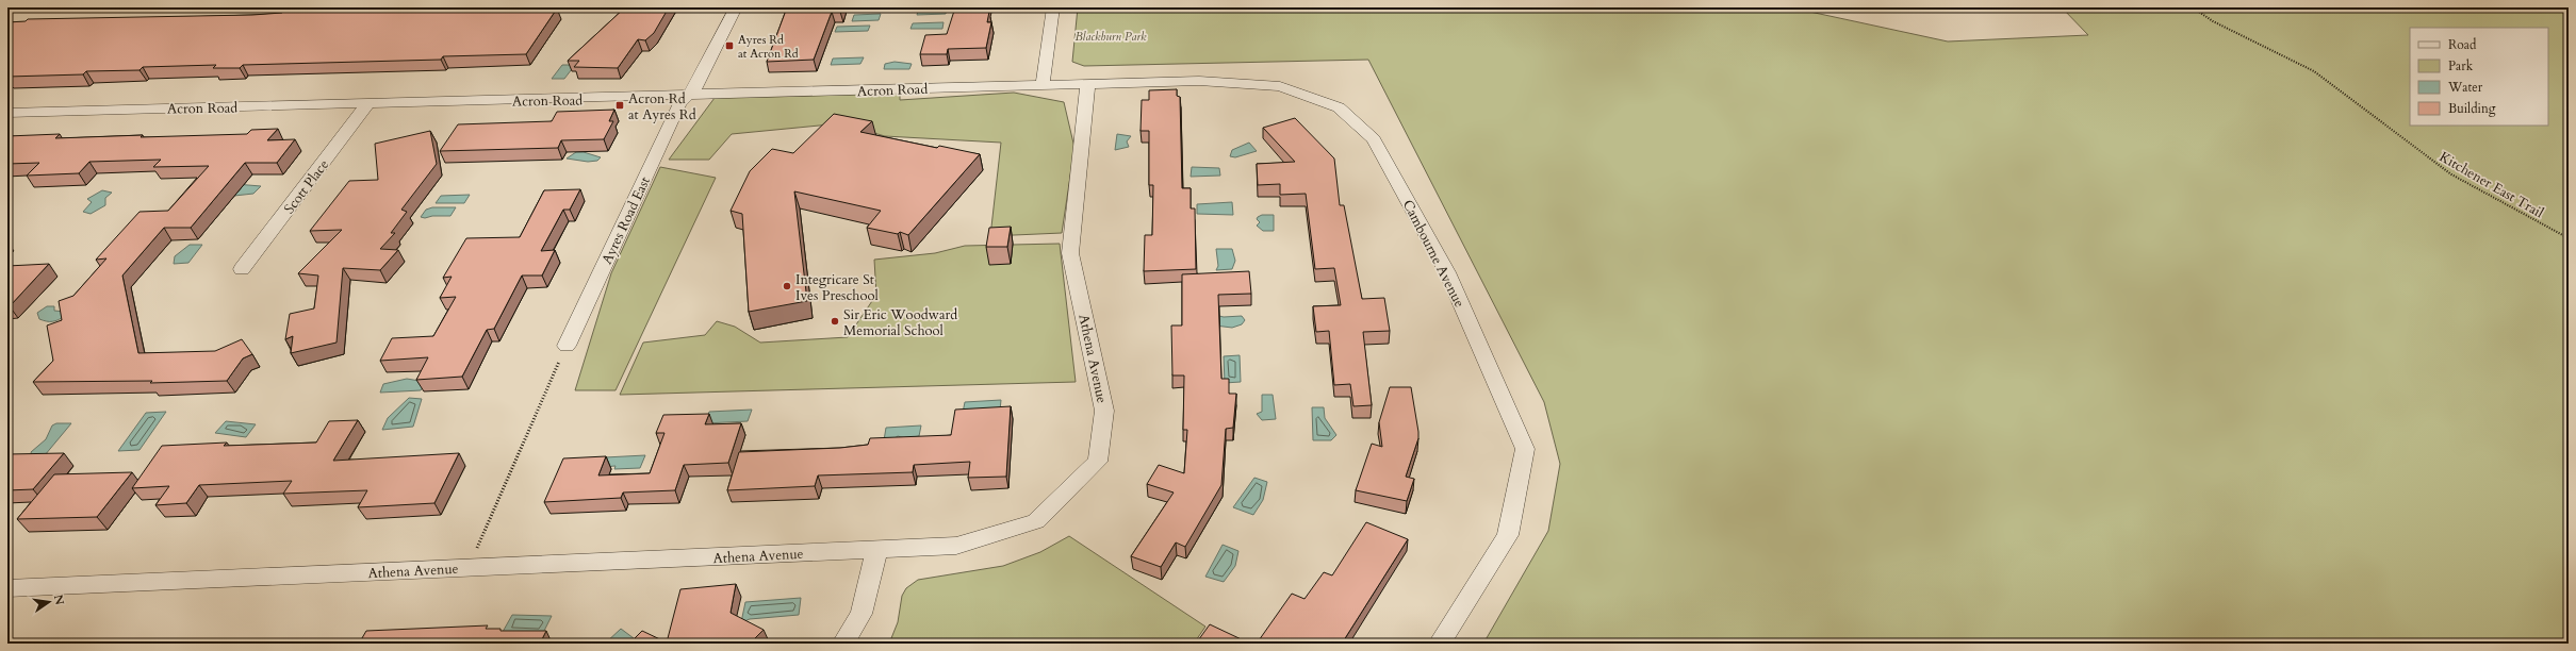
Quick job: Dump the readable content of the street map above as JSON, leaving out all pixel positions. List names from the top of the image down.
{
  "streets": {
    "street": [
      "Acron Road",
      "Scott Place",
      "Ayres Road East",
      "Cambourne Avenue",
      "Athena Avenue"
    ],
    "path": ["Kitchener East Trail"]
  },
  "crossings": [
    ["Acron Road", "Scott Place"],
    ["Acron Road", "Ayres Road East"],
    ["Acron Road", "Cambourne Avenue"],
    ["Acron Road", "Athena Avenue"],
    ["Cambourne Avenue", "Athena Avenue"]
  ],
  "parks": ["Blackburn Park"],
  "places": {
    "transit": ["Ayres Rd at Acron Rd", "Acron Rd at Ayres Rd"],
    "other": ["Integricare St Ives Preschool", "Sir Eric Woodward Memorial School"]
  },
  "legend": [
    "Road",
    "Park",
    "Water",
    "Building"
  ],
  "north": "right"
}
